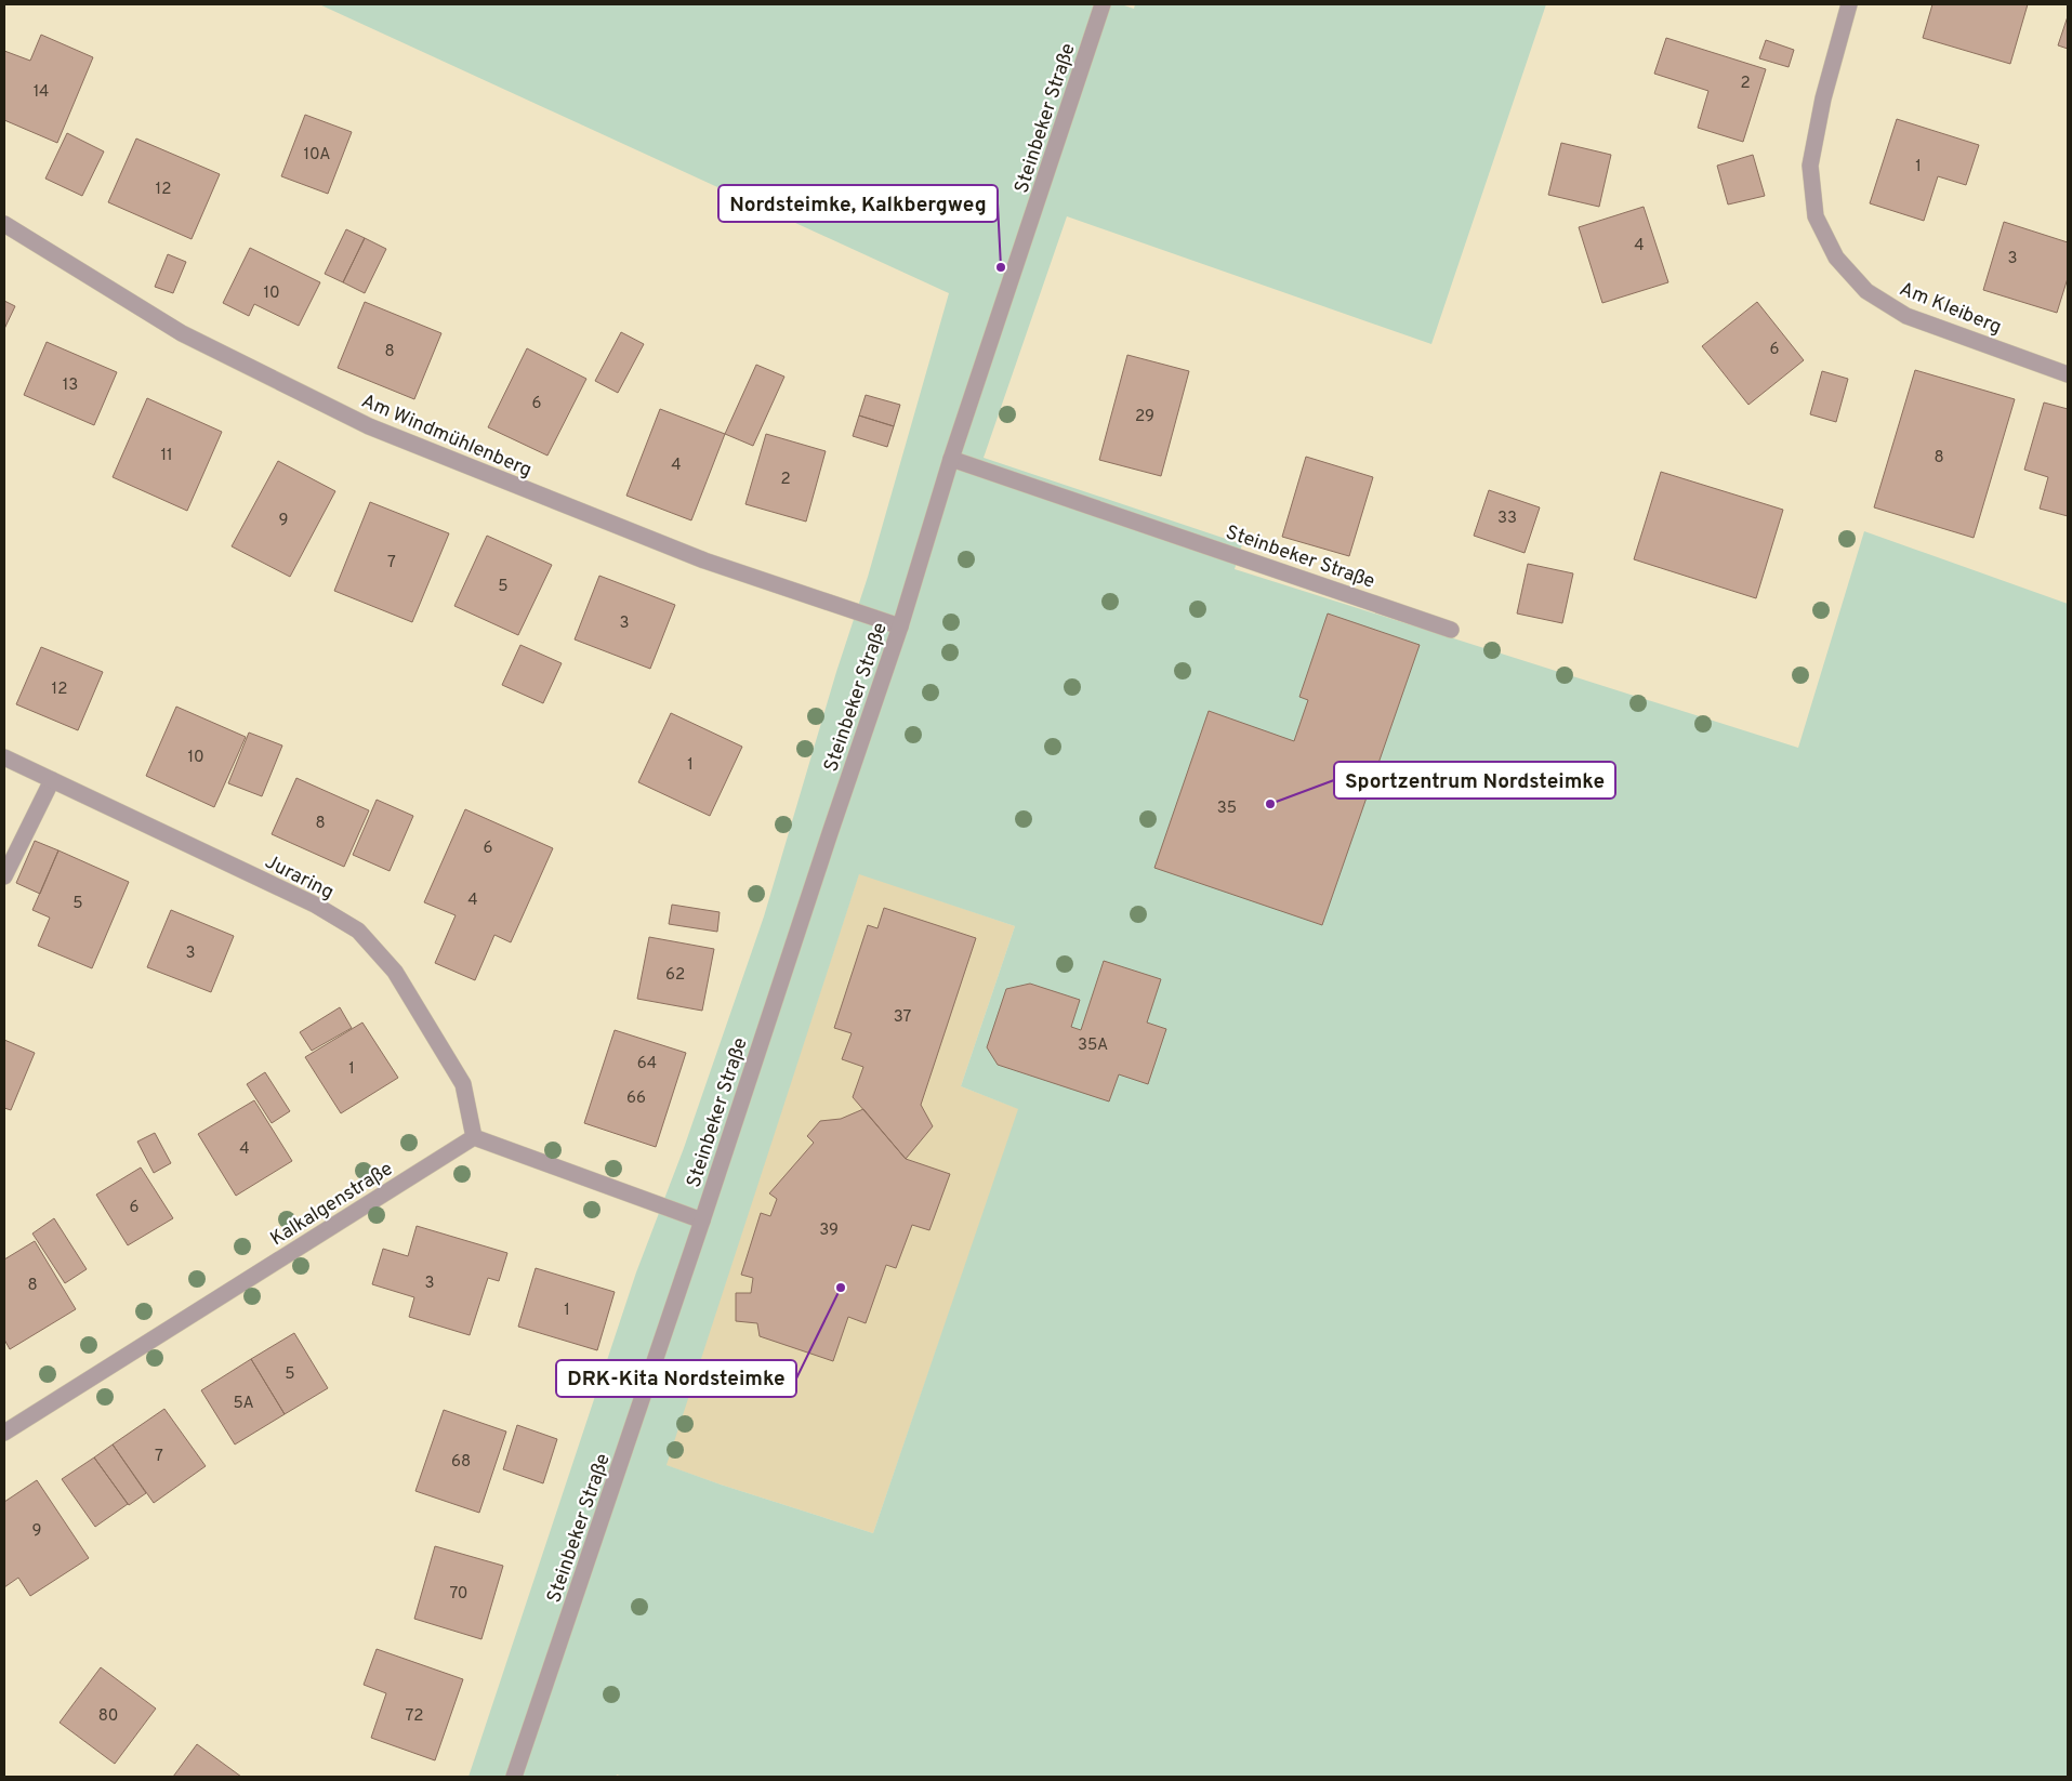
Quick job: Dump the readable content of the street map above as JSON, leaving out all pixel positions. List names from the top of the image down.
{
  "streets": {
    "street": [
      "Steinbeker Straße",
      "Am Kleiberg",
      "Am Windmühlenberg",
      "Juraring",
      "Kalkalgenstraße"
    ]
  },
  "crossings": [
    ["Steinbeker Straße", "Am Windmühlenberg"],
    ["Juraring", "Kalkalgenstraße"]
  ],
  "places": ["Nordsteimke, Kalkbergweg", "Sportzentrum Nordsteimke", "DRK-Kita Nordsteimke"],
  "house_numbers": [
    "2",
    "14",
    "10A",
    "1",
    "12",
    "4",
    "3",
    "10",
    "6",
    "8",
    "13",
    "6",
    "29",
    "11",
    "8",
    "4",
    "2",
    "33",
    "9",
    "7",
    "5",
    "3",
    "12",
    "10",
    "1",
    "35",
    "8",
    "6",
    "4",
    "5",
    "3",
    "62",
    "37",
    "35A",
    "64",
    "1",
    "66",
    "4",
    "6",
    "39",
    "3",
    "8",
    "1",
    "5",
    "5A",
    "7",
    "68",
    "9",
    "70",
    "80",
    "72"
  ]
}
